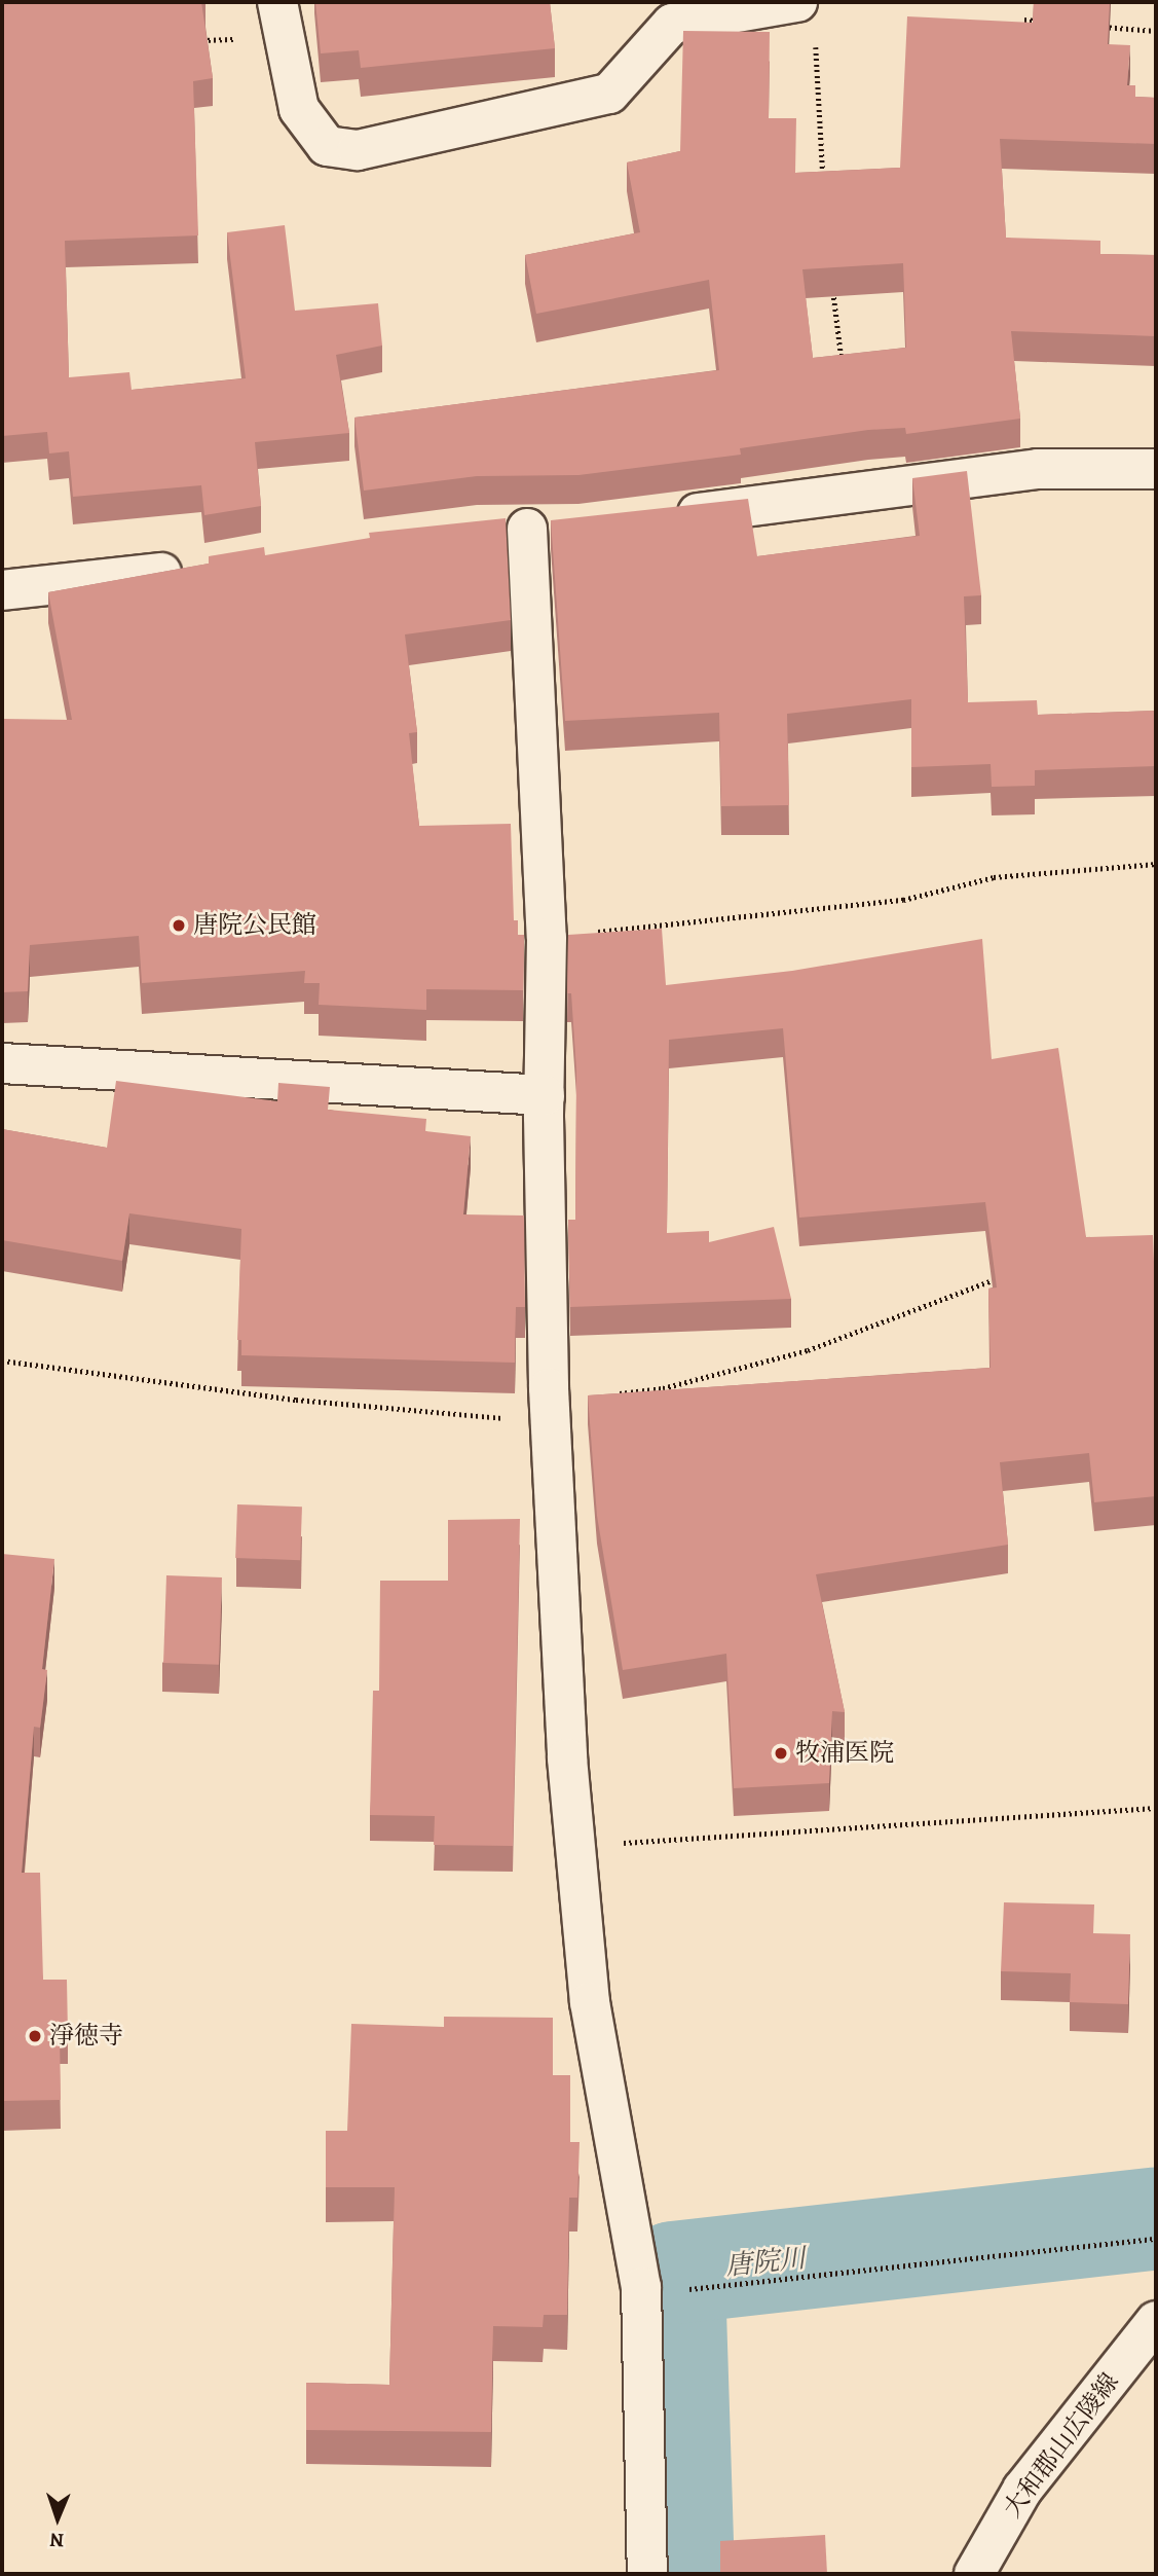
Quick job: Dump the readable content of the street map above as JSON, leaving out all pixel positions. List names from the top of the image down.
{
  "streets": {
    "street": ["大和郡山広陵線"]
  },
  "water": ["唐院川"],
  "places": ["唐院公民館", "牧浦医院", "淨徳寺"],
  "north": "bottom"
}
